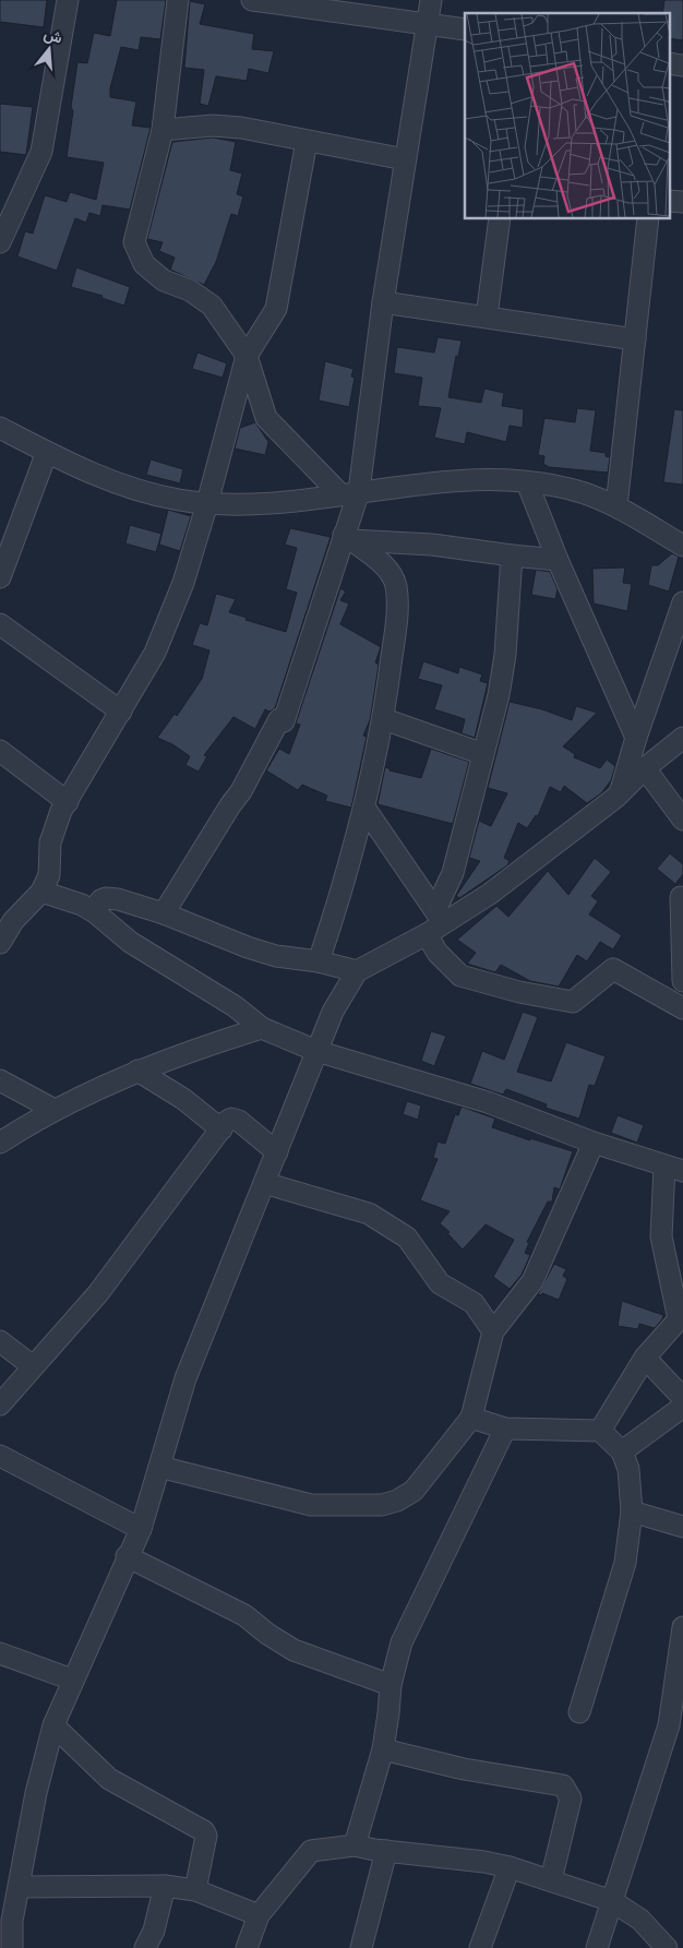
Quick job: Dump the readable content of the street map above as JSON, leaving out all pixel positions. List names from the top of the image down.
{
  "north": "top"
}
